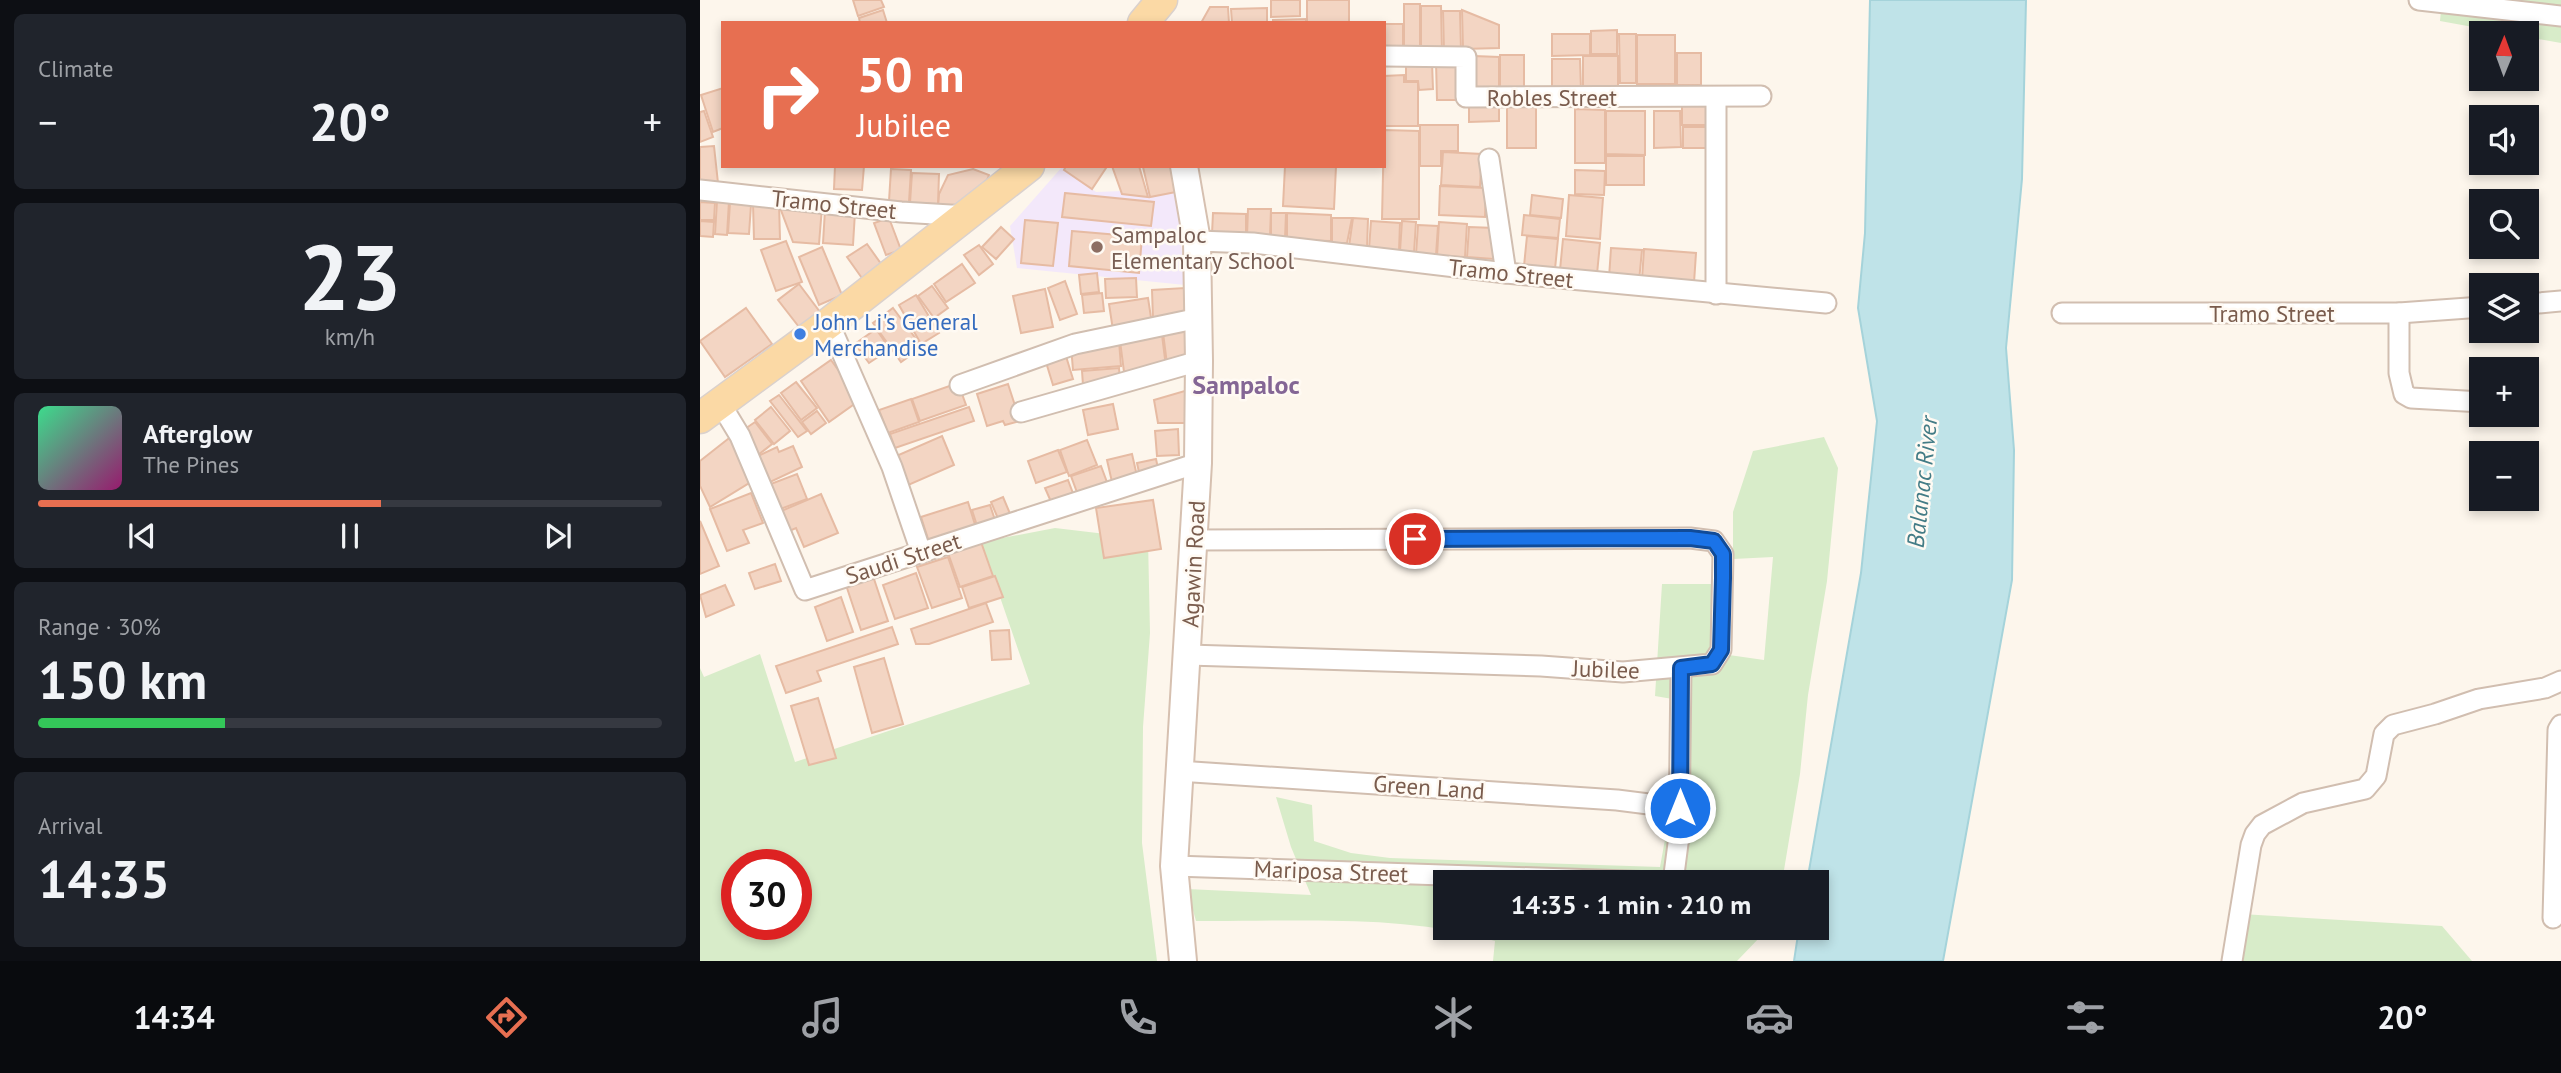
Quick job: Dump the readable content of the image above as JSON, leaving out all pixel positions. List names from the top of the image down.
{
  "streets": {
    "street": [
      "Robles Street",
      "Tramo Street",
      "Saudi Street",
      "Agawin Road",
      "Jubilee",
      "Green Land",
      "Mariposa Street"
    ]
  },
  "crossings": [
    ["Tramo Street", "Agawin Road"],
    ["Saudi Street", "Agawin Road"],
    ["Agawin Road", "Jubilee"],
    ["Agawin Road", "Green Land"],
    ["Agawin Road", "Mariposa Street"]
  ],
  "districts": ["Sampaloc"],
  "water": ["Balanac River"],
  "places": ["Sampaloc Elementary School", "John Li's General Merchandise"],
  "north": "top",
  "page": {
    "tile": [
      "Climate",
      ["23", "km/h"],
      ["Range · 30%", "150 km"],
      ["Arrival", "14:35"]
    ],
    "map_buttons": ["+", "−"],
    "turn": ["50 m", "Jubilee"],
    "heat": ["−", "20°", "+"],
    "song": ["Afterglow", "The Pines"],
    "limit": "30",
    "trip": "14:35 · 1 min · 210 m",
    "tabs": ["14:34", "20°"]
  }
}
